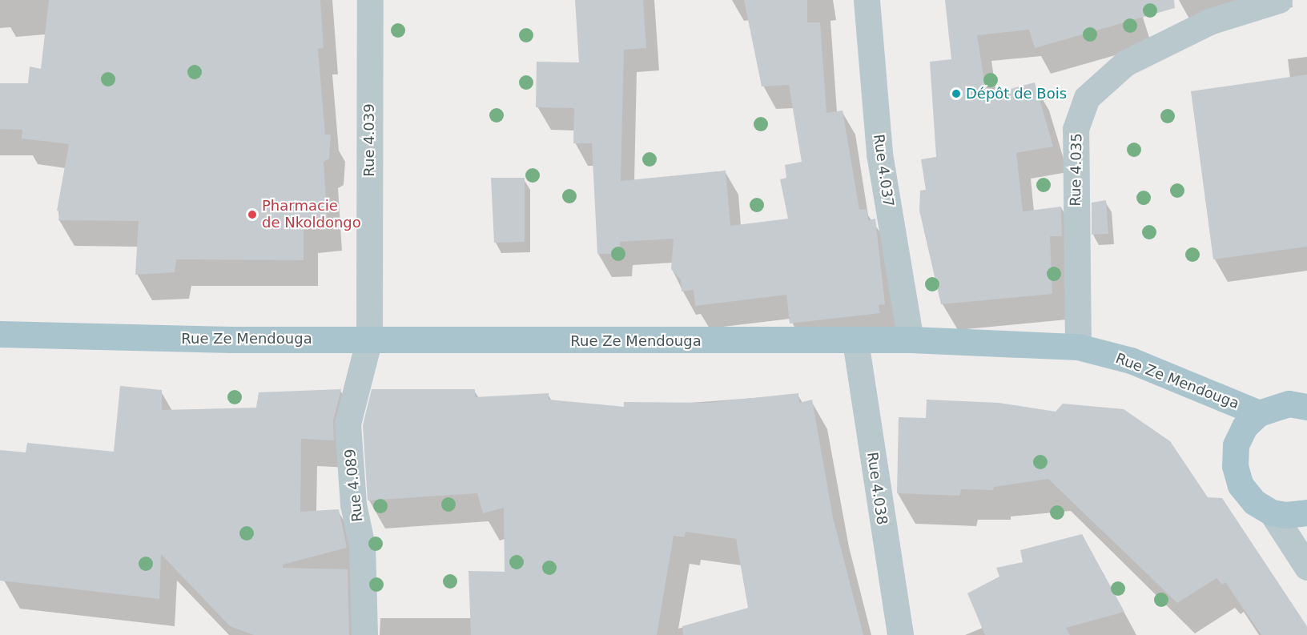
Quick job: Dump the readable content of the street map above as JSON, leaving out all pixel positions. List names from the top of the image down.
{
  "streets": {
    "main road": ["Rue Ze Mendouga"],
    "street": [
      "Rue 4.039",
      "Rue 4.035",
      "Rue 4.037",
      "Rue 4.089",
      "Rue 4.038"
    ]
  },
  "crossings": [
    ["Rue 4.039", "Rue Ze Mendouga"],
    ["Rue 4.039", "Rue 4.089"],
    ["Rue 4.035", "Rue Ze Mendouga"],
    ["Rue 4.037", "Rue Ze Mendouga"],
    ["Rue Ze Mendouga", "Rue 4.089"],
    ["Rue Ze Mendouga", "Rue 4.038"]
  ],
  "places": ["Dépôt de Bois", "Pharmacie de Nkoldongo"]
}
